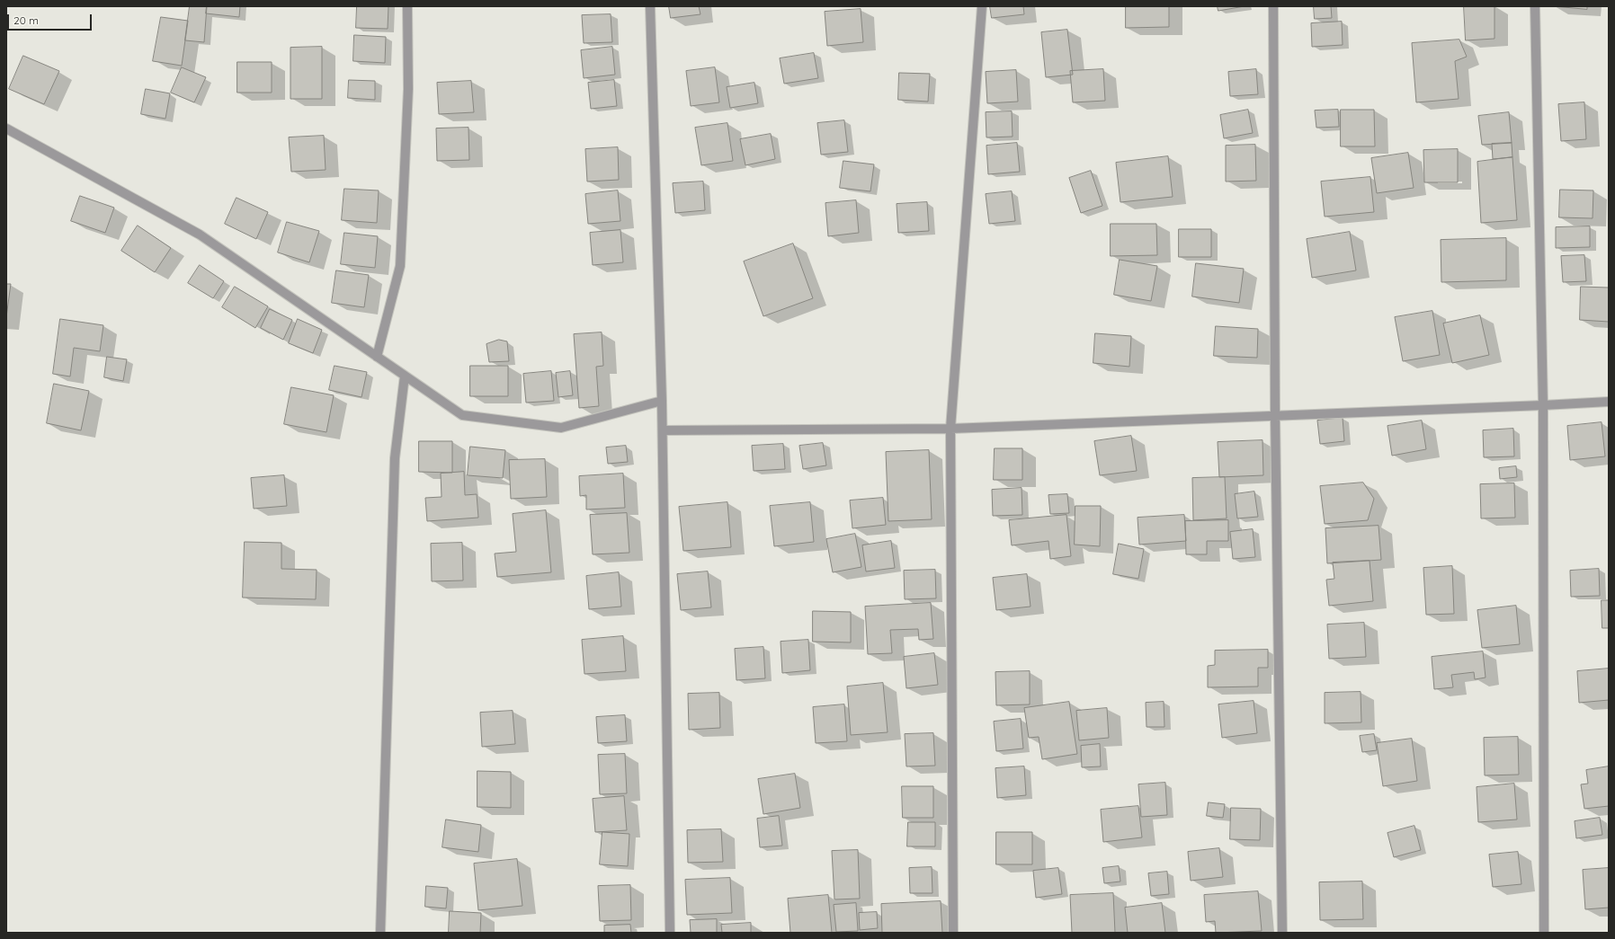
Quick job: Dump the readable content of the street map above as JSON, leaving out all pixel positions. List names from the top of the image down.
{
  "scale_bar": "20 m"
}
